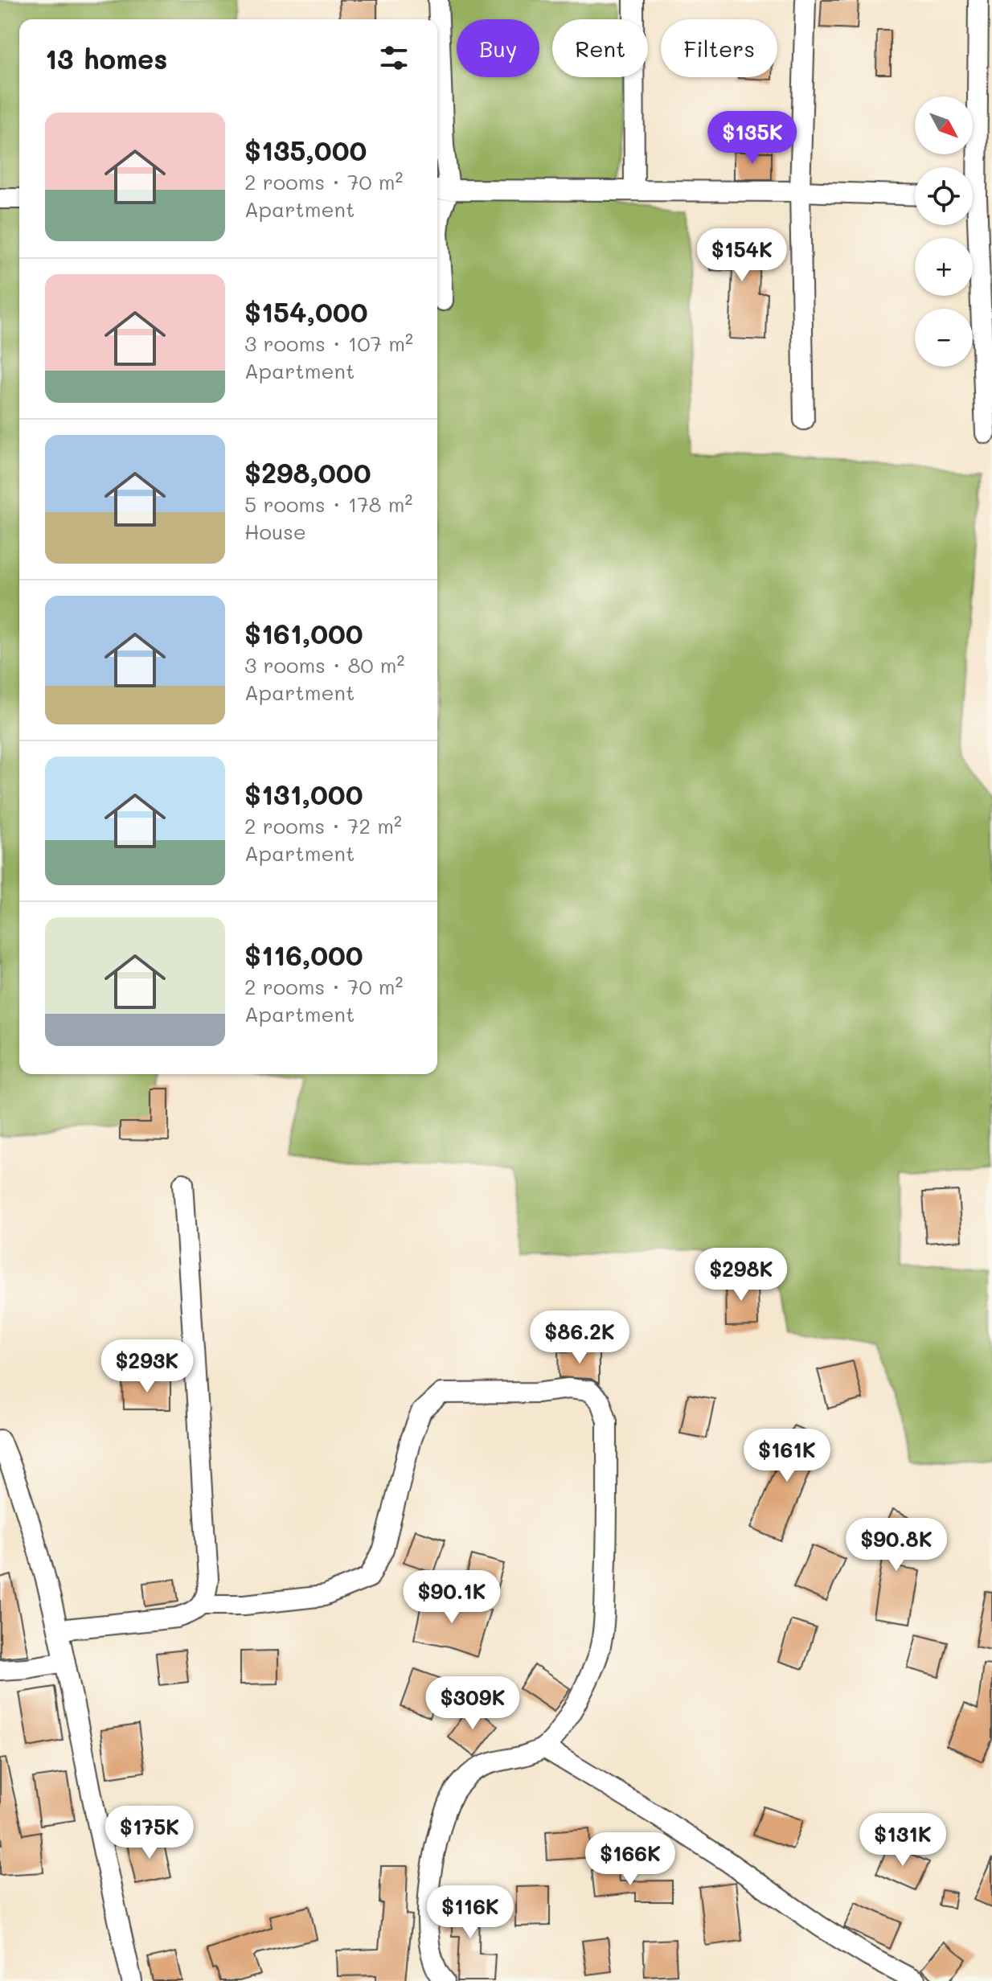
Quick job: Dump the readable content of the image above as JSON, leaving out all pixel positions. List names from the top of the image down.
{
  "north": "bottom right",
  "page": {
    "chip": ["Buy", "Rent", "Filters"],
    "heading": "13 homes",
    "map_buttons": ["+", "−"],
    "list": [
      {
        "name": "$135,000",
        "note": "2 rooms · 70 m² · Apartment"
      },
      {
        "name": "$154,000",
        "note": "3 rooms · 107 m² · Apartment"
      },
      {
        "name": "$298,000",
        "note": "5 rooms · 178 m² · House"
      },
      {
        "name": "$161,000",
        "note": "3 rooms · 80 m² · Apartment"
      },
      {
        "name": "$131,000",
        "note": "2 rooms · 72 m² · Apartment"
      },
      {
        "name": "$116,000",
        "note": "2 rooms · 70 m² · Apartment"
      }
    ],
    "price": [
      "$135K",
      "$154K",
      "$298K",
      "$86.2K",
      "$293K",
      "$161K",
      "$90.8K",
      "$90.1K",
      "$309K",
      "$175K",
      "$131K",
      "$166K",
      "$116K"
    ]
  }
}
